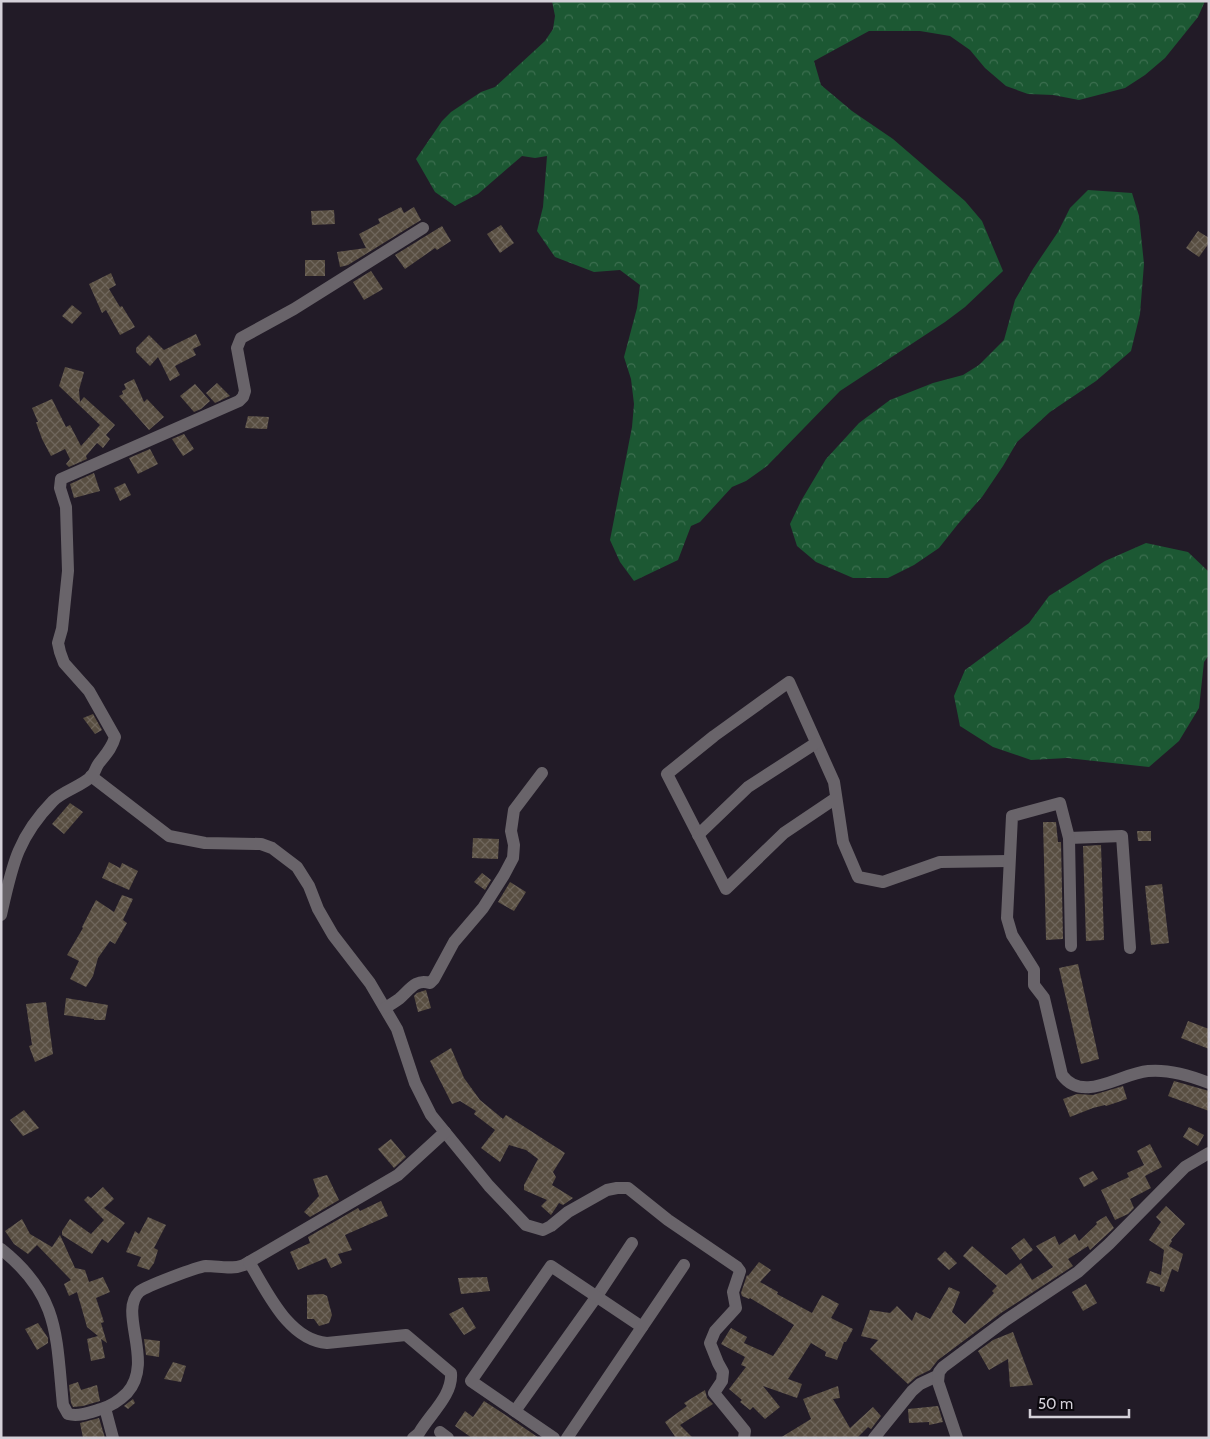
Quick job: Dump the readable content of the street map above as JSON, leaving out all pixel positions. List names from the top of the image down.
{
  "scale_bar": "50 m"
}
